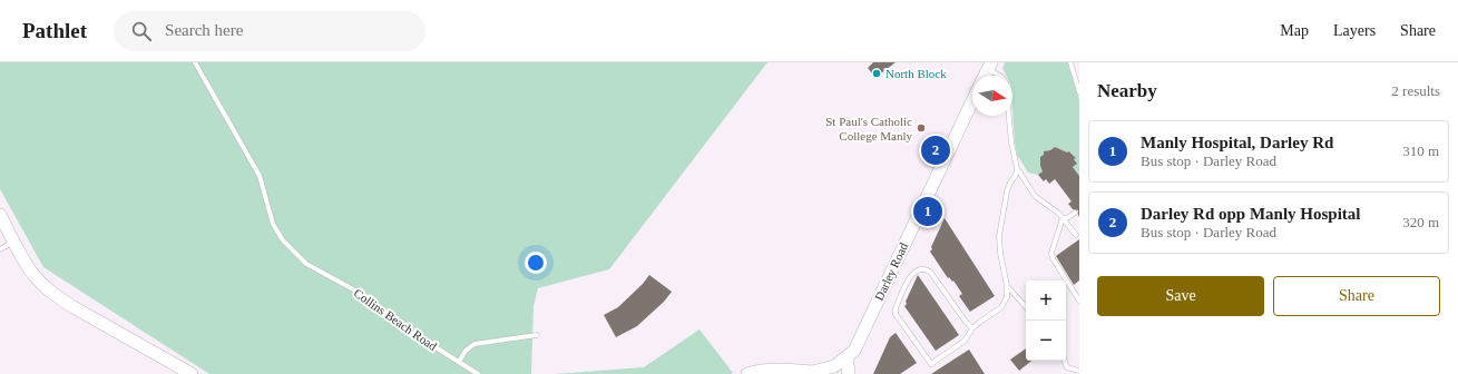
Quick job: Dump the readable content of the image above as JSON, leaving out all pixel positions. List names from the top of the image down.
{
  "streets": {
    "street": ["Darley Road"],
    "lane": ["Collins Beach Road"]
  },
  "places": ["North Block", "St Paul's Catholic College Manly"],
  "north": "right",
  "page": {
    "header": "Pathlet",
    "search": "Search here",
    "nav": ["Map", "Layers", "Share"],
    "heading": ["Nearby", "2 results"],
    "list": [
      {
        "mark": "1",
        "name": "Manly Hospital, Darley Rd",
        "note": "Bus stop · Darley Road",
        "value": "310 m"
      },
      {
        "mark": "2",
        "name": "Darley Rd opp Manly Hospital",
        "note": "Bus stop · Darley Road",
        "value": "320 m"
      }
    ],
    "pins": ["2", "1"],
    "buttons": ["Save", "Share"],
    "map_buttons": ["+", "−"]
  }
}
